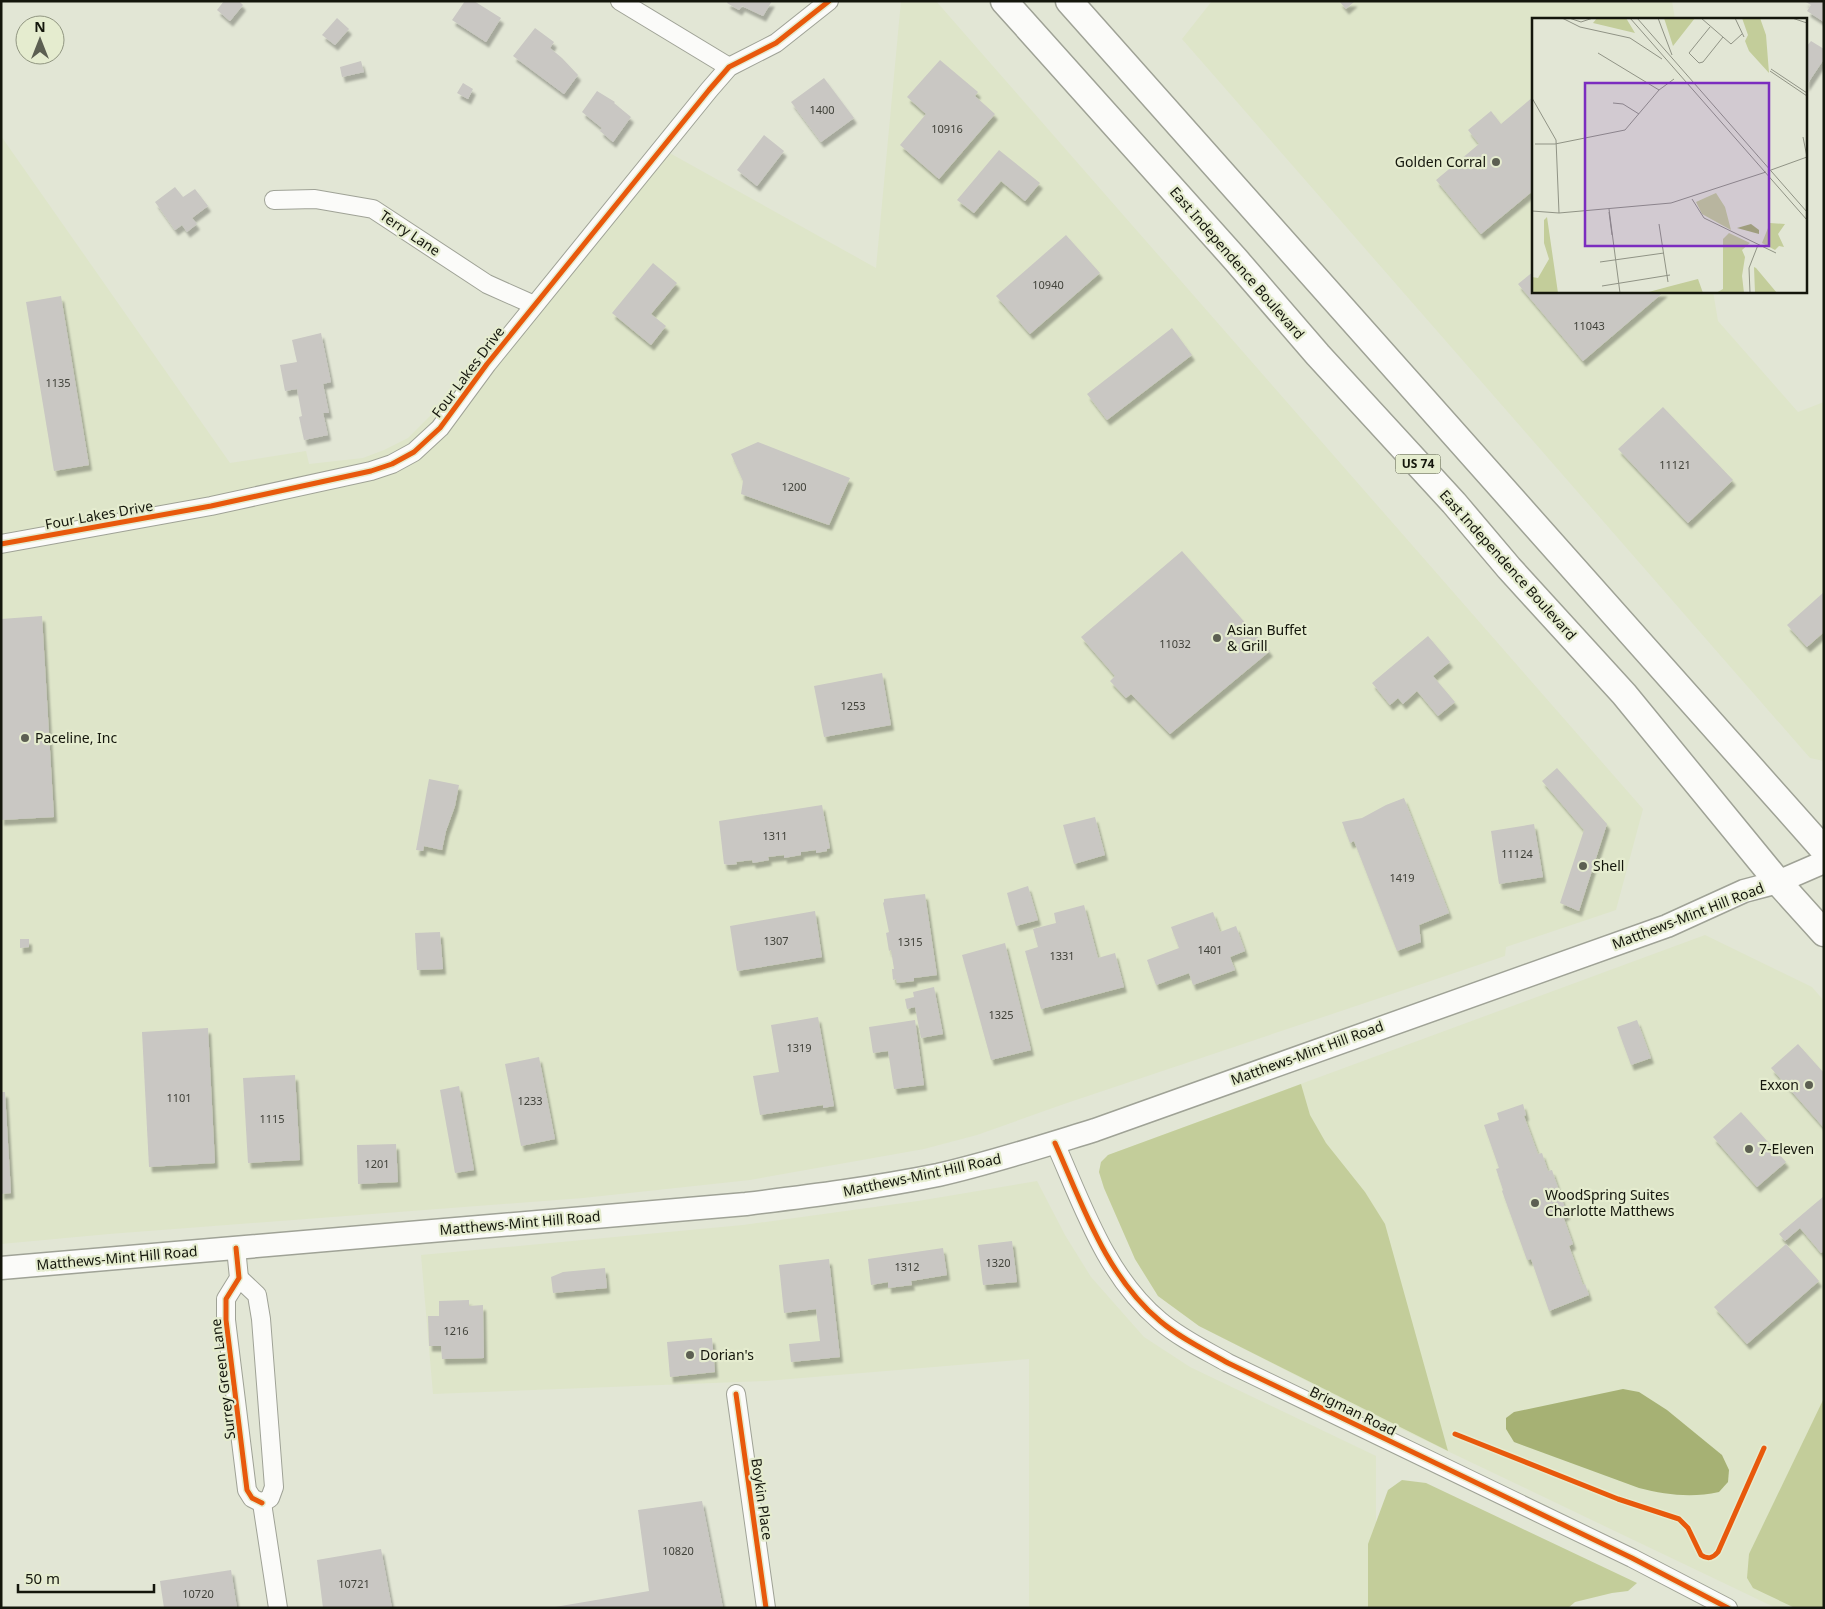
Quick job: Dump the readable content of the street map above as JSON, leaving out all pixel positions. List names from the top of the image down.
{
  "streets": {
    "highway": ["East Independence Boulevard", "US 74"],
    "main road": ["Matthews-Mint Hill Road"],
    "street": [
      "Terry Lane",
      "Four Lakes Drive",
      "Surrey Green Lane",
      "Brigman Road",
      "Boykin Place"
    ]
  },
  "crossings": [
    ["Terry Lane", "Four Lakes Drive"],
    ["East Independence Boulevard", "Matthews-Mint Hill Road"],
    ["Matthews-Mint Hill Road", "Brigman Road"]
  ],
  "places": [
    "Golden Corral",
    "Asian Buffet & Grill",
    "Paceline, Inc",
    "Shell",
    "Exxon",
    "7-Eleven",
    "WoodSpring Suites Charlotte Matthews",
    "Dorian's"
  ],
  "house_numbers": [
    "1400",
    "10916",
    "10940",
    "11043",
    "1135",
    "11121",
    "1200",
    "11032",
    "1253",
    "1311",
    "11124",
    "1419",
    "1307",
    "1315",
    "1401",
    "1331",
    "1325",
    "1319",
    "1101",
    "1233",
    "1115",
    "1201",
    "1320",
    "1312",
    "1216",
    "10820",
    "10721",
    "10720"
  ],
  "scale_bar": "50 m",
  "north": "top"
}
